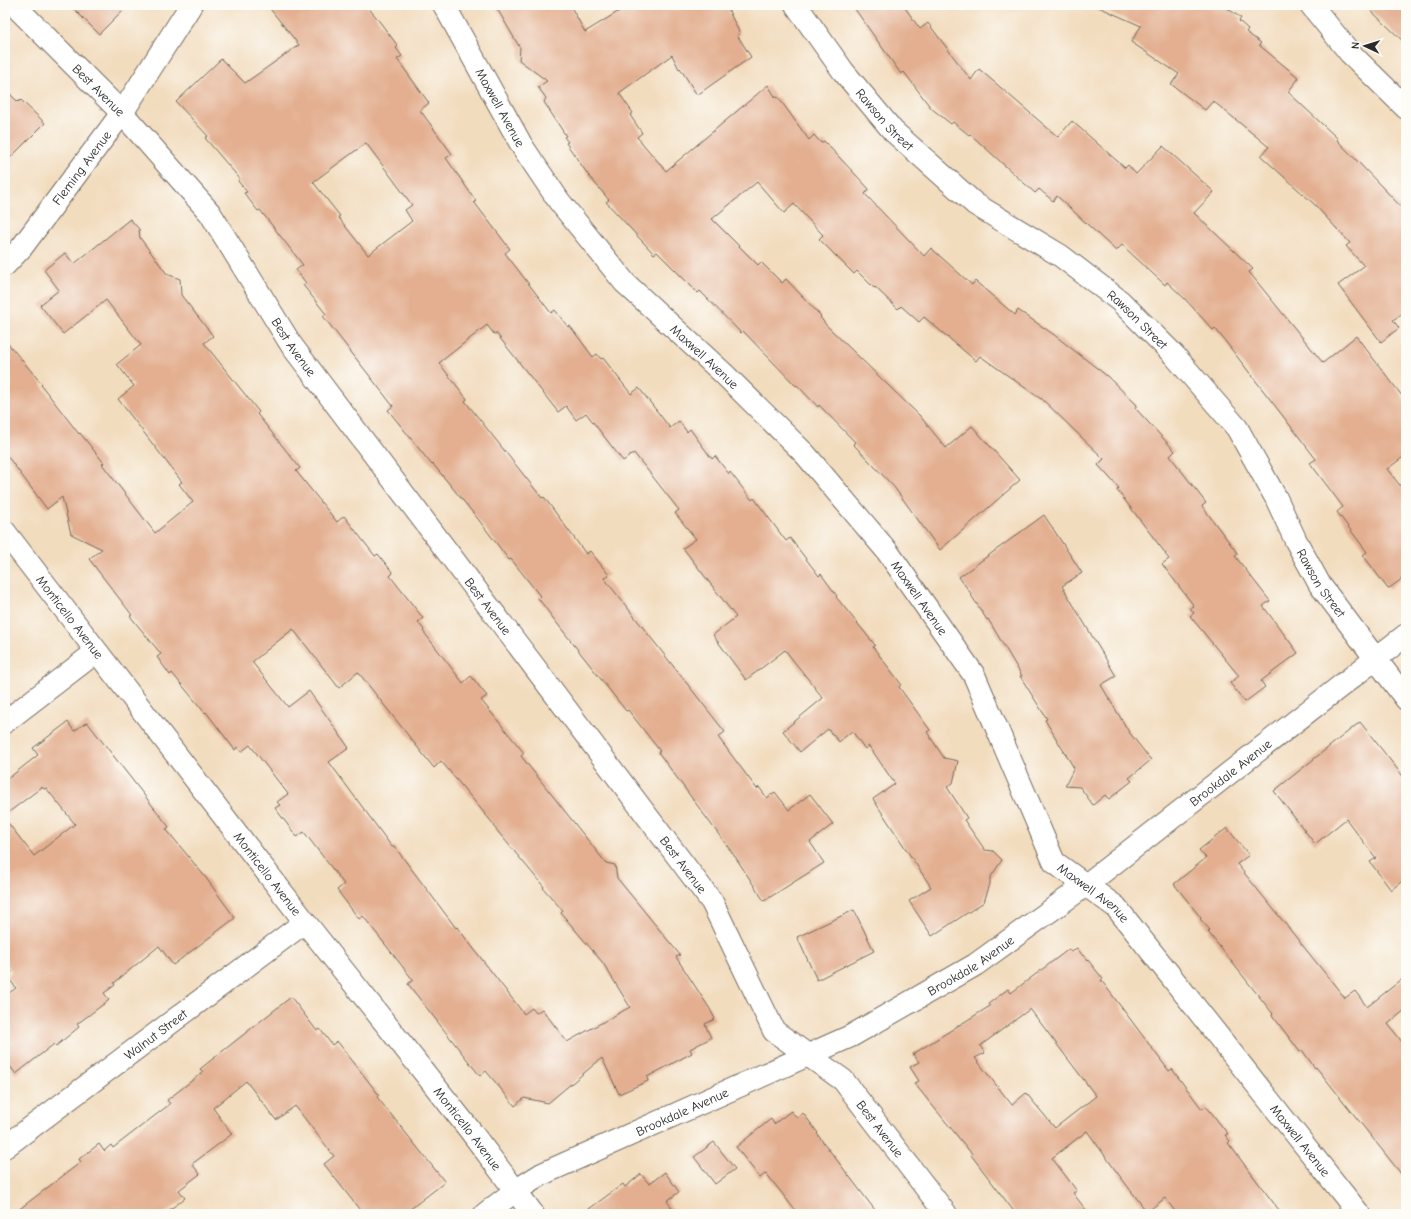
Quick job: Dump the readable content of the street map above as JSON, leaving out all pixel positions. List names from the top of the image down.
{
  "streets": {
    "street": [
      "Best Avenue",
      "Maxwell Avenue",
      "Rawson Street",
      "Fleming Avenue",
      "Monticello Avenue",
      "Brookdale Avenue",
      "Walnut Street"
    ]
  },
  "crossings": [
    ["Best Avenue", "Fleming Avenue"],
    ["Best Avenue", "Brookdale Avenue"],
    ["Maxwell Avenue", "Brookdale Avenue"],
    ["Rawson Street", "Brookdale Avenue"],
    ["Monticello Avenue", "Brookdale Avenue"],
    ["Monticello Avenue", "Walnut Street"]
  ],
  "north": "left"
}
